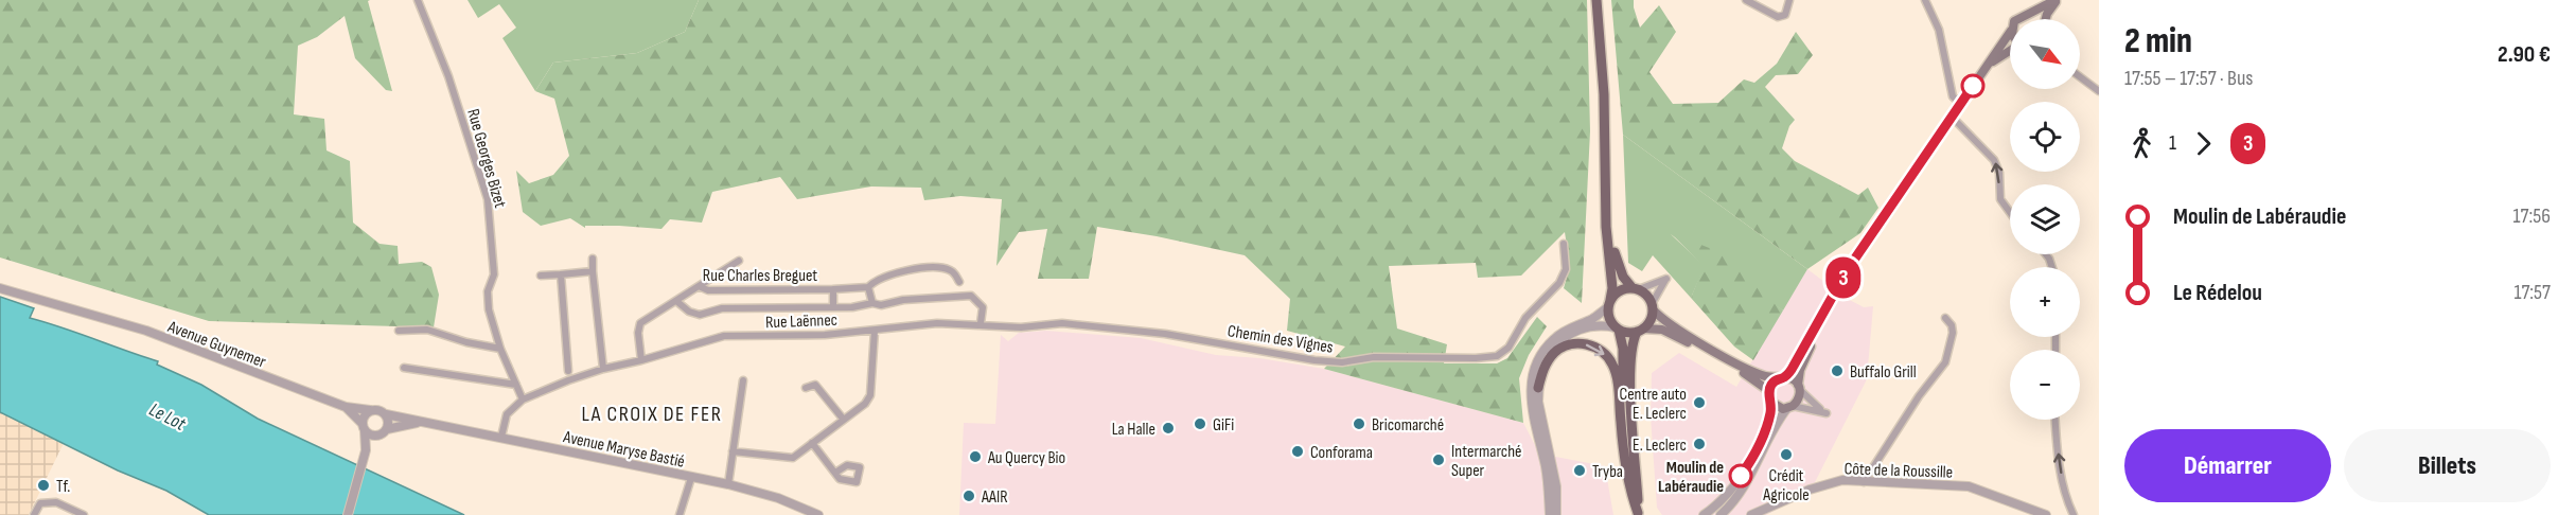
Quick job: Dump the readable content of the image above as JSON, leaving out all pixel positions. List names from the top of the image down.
{
  "streets": {
    "street": [
      "Rue Georges Bizet",
      "Rue Charles Breguet",
      "Rue Laënnec",
      "Chemin des Vignes",
      "Avenue Guynemer",
      "Avenue Maryse Bastié",
      "Côte de la Roussille"
    ]
  },
  "crossings": [
    ["Rue Georges Bizet", "Rue Laënnec"],
    ["Rue Charles Breguet", "Rue Laënnec"],
    ["Rue Laënnec", "Chemin des Vignes"],
    ["Avenue Guynemer", "Avenue Maryse Bastié"]
  ],
  "districts": ["LA CROIX DE FER"],
  "water": ["Le Lot"],
  "places": [
    "Buffalo Grill",
    "Centre auto E. Leclerc",
    "GiFi",
    "Bricomarché",
    "La Halle",
    "E. Leclerc",
    "Conforama",
    "Crédit Agricole",
    "Au Quercy Bio",
    "Intermarché Super",
    "Tryba",
    "Moulin de Labéraudie",
    "Tf.",
    "AAIR"
  ],
  "lines": ["bus line 3"],
  "north": "bottom right",
  "page": {
    "on_map": "3",
    "heading": ["2 min", "17:55 – 17:57 · Bus", "2.90 €"],
    "map_buttons": ["+", "−"],
    "legs": ["1", "3"],
    "list": [
      {
        "name": "Moulin de Labéraudie",
        "value": "17:56"
      },
      {
        "name": "Le Rédelou",
        "value": "17:57"
      }
    ],
    "buttons": ["Démarrer", "Billets"]
  }
}
